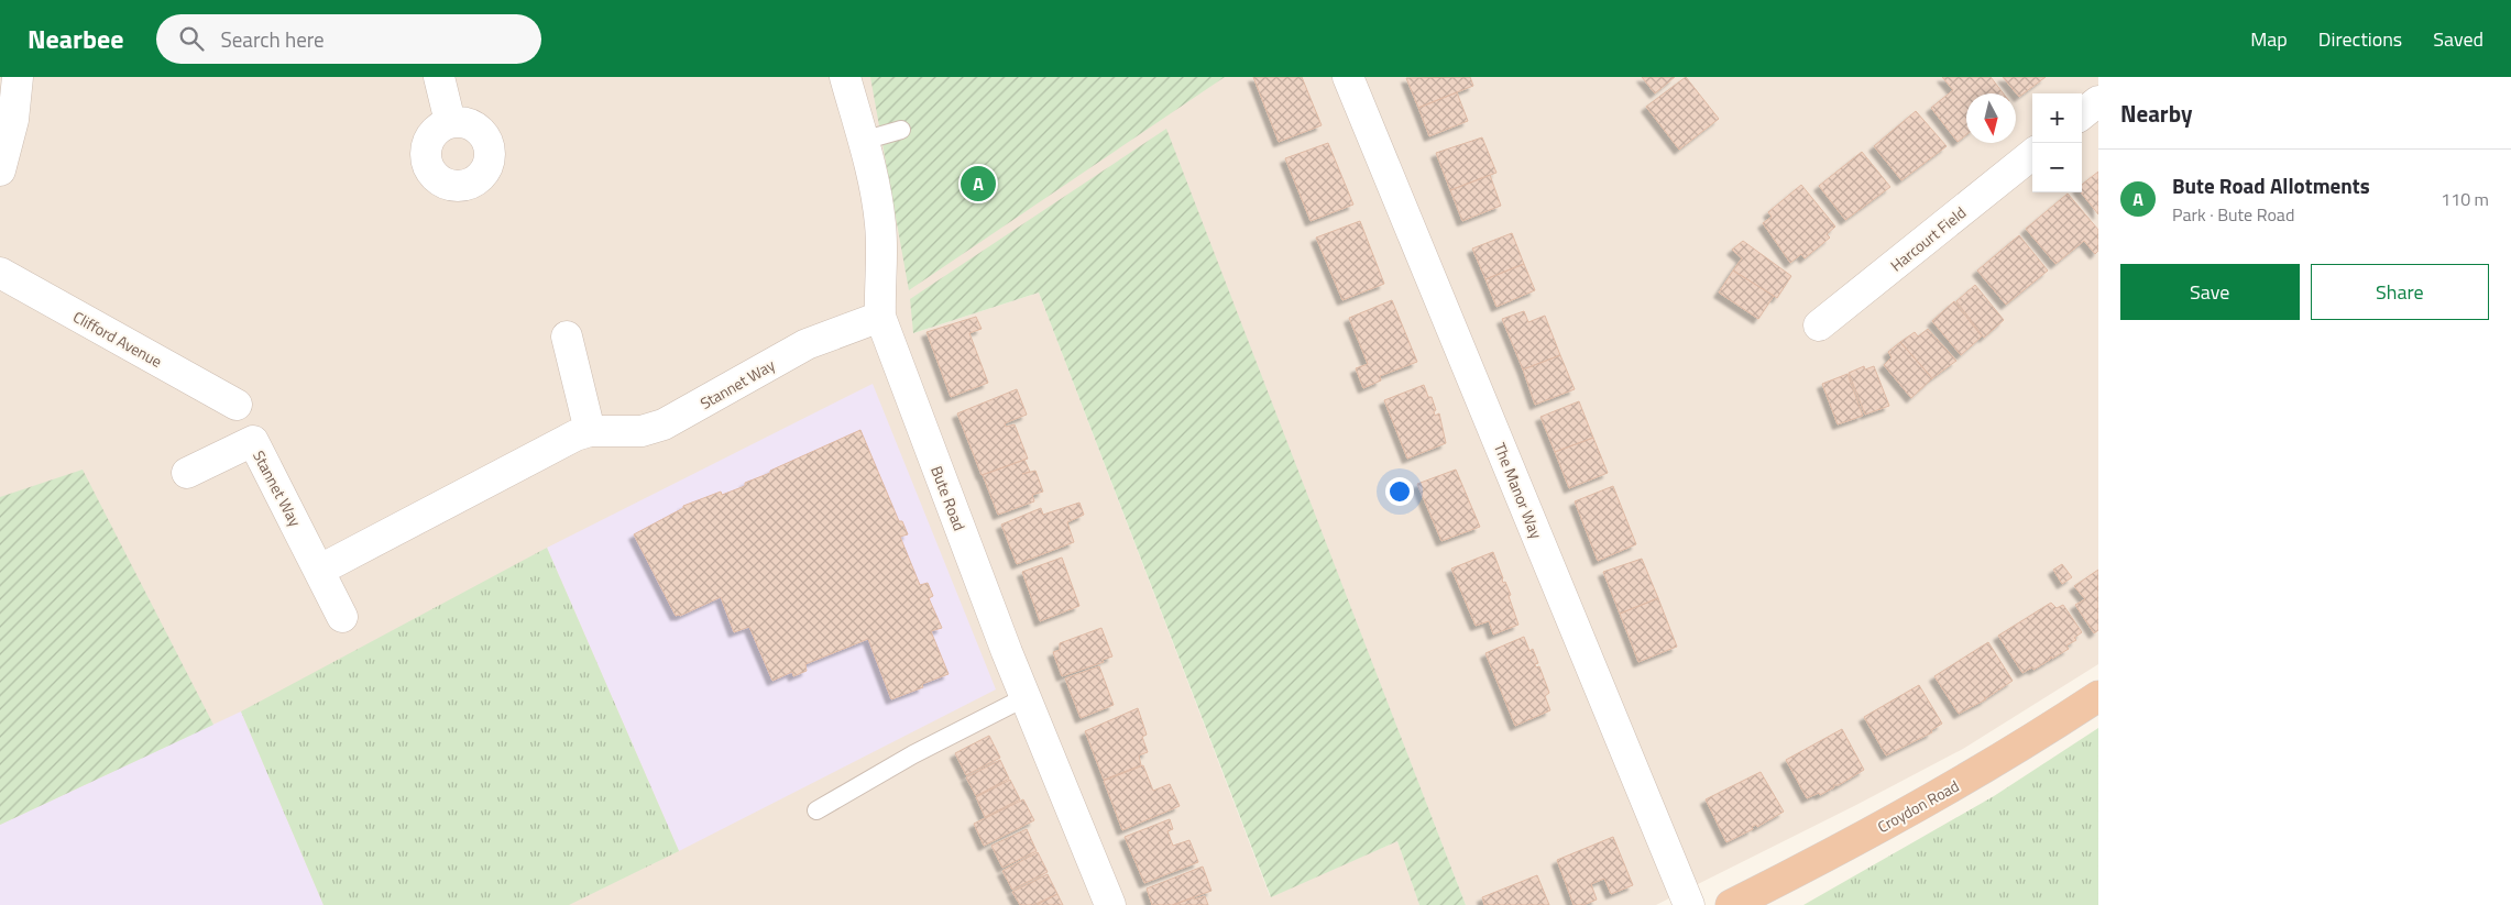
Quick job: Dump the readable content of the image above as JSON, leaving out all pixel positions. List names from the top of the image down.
{
  "streets": {
    "highway": ["Croydon Road"],
    "street": [
      "Harcourt Field",
      "Clifford Avenue",
      "Stannet Way",
      "The Manor Way",
      "Bute Road"
    ]
  },
  "crossings": [
    ["Stannet Way", "Bute Road"]
  ],
  "north": "bottom",
  "page": {
    "header": "Nearbee",
    "search": "Search here",
    "nav": ["Map", "Directions", "Saved"],
    "heading": "Nearby",
    "map_buttons": ["+", "−"],
    "list": [
      {
        "mark": "A",
        "name": "Bute Road Allotments",
        "note": "Park · Bute Road",
        "value": "110 m"
      }
    ],
    "pins": "A",
    "buttons": ["Save", "Share"]
  }
}
